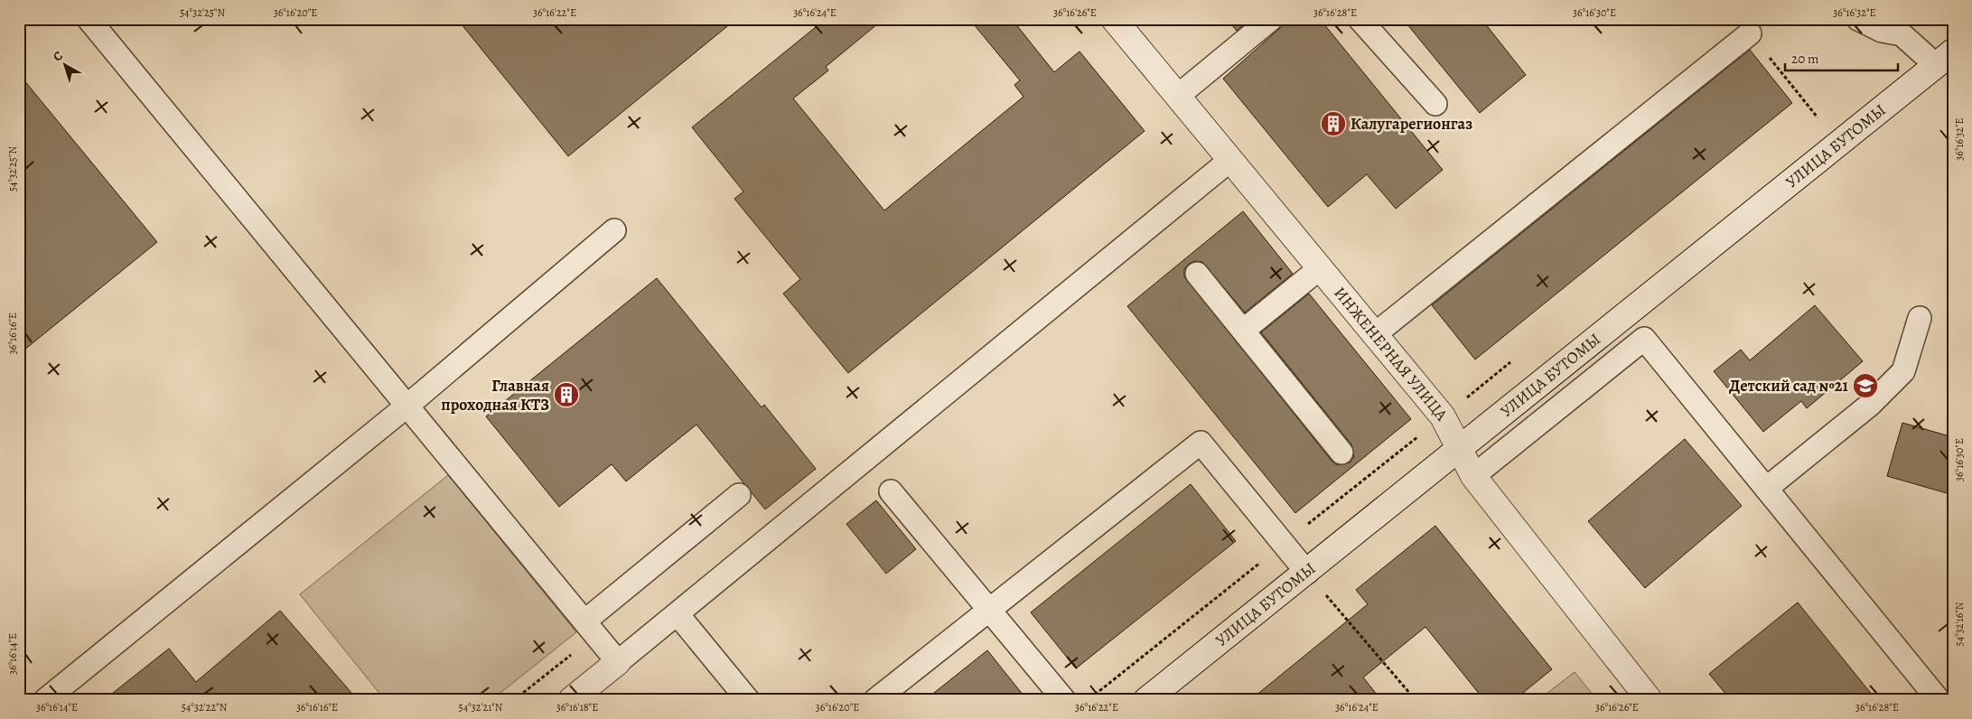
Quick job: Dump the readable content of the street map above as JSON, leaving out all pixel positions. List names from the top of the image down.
{
  "streets": {
    "street": ["УЛИЦА БУТОМЫ", "ИНЖЕНЕРНАЯ УЛИЦА"]
  },
  "crossings": [
    ["УЛИЦА БУТОМЫ", "ИНЖЕНЕРНАЯ УЛИЦА"]
  ],
  "places": {
    "building": ["Калугарегионгаз", "Главная проходная КТЗ"],
    "school or university": ["Детский сад №21"]
  },
  "scale_bar": "20 m",
  "north": "top left",
  "coordinates": [
    "54°32'25\"N",
    "36°16'20\"E",
    "36°16'22\"E",
    "36°16'24\"E",
    "36°16'26\"E",
    "36°16'28\"E",
    "36°16'30\"E",
    "36°16'32\"E",
    "36°16'16\"E",
    "54°32'16\"N",
    "36°16'14\"E",
    "54°32'22\"N",
    "54°32'21\"N",
    "36°16'18\"E"
  ]
}
